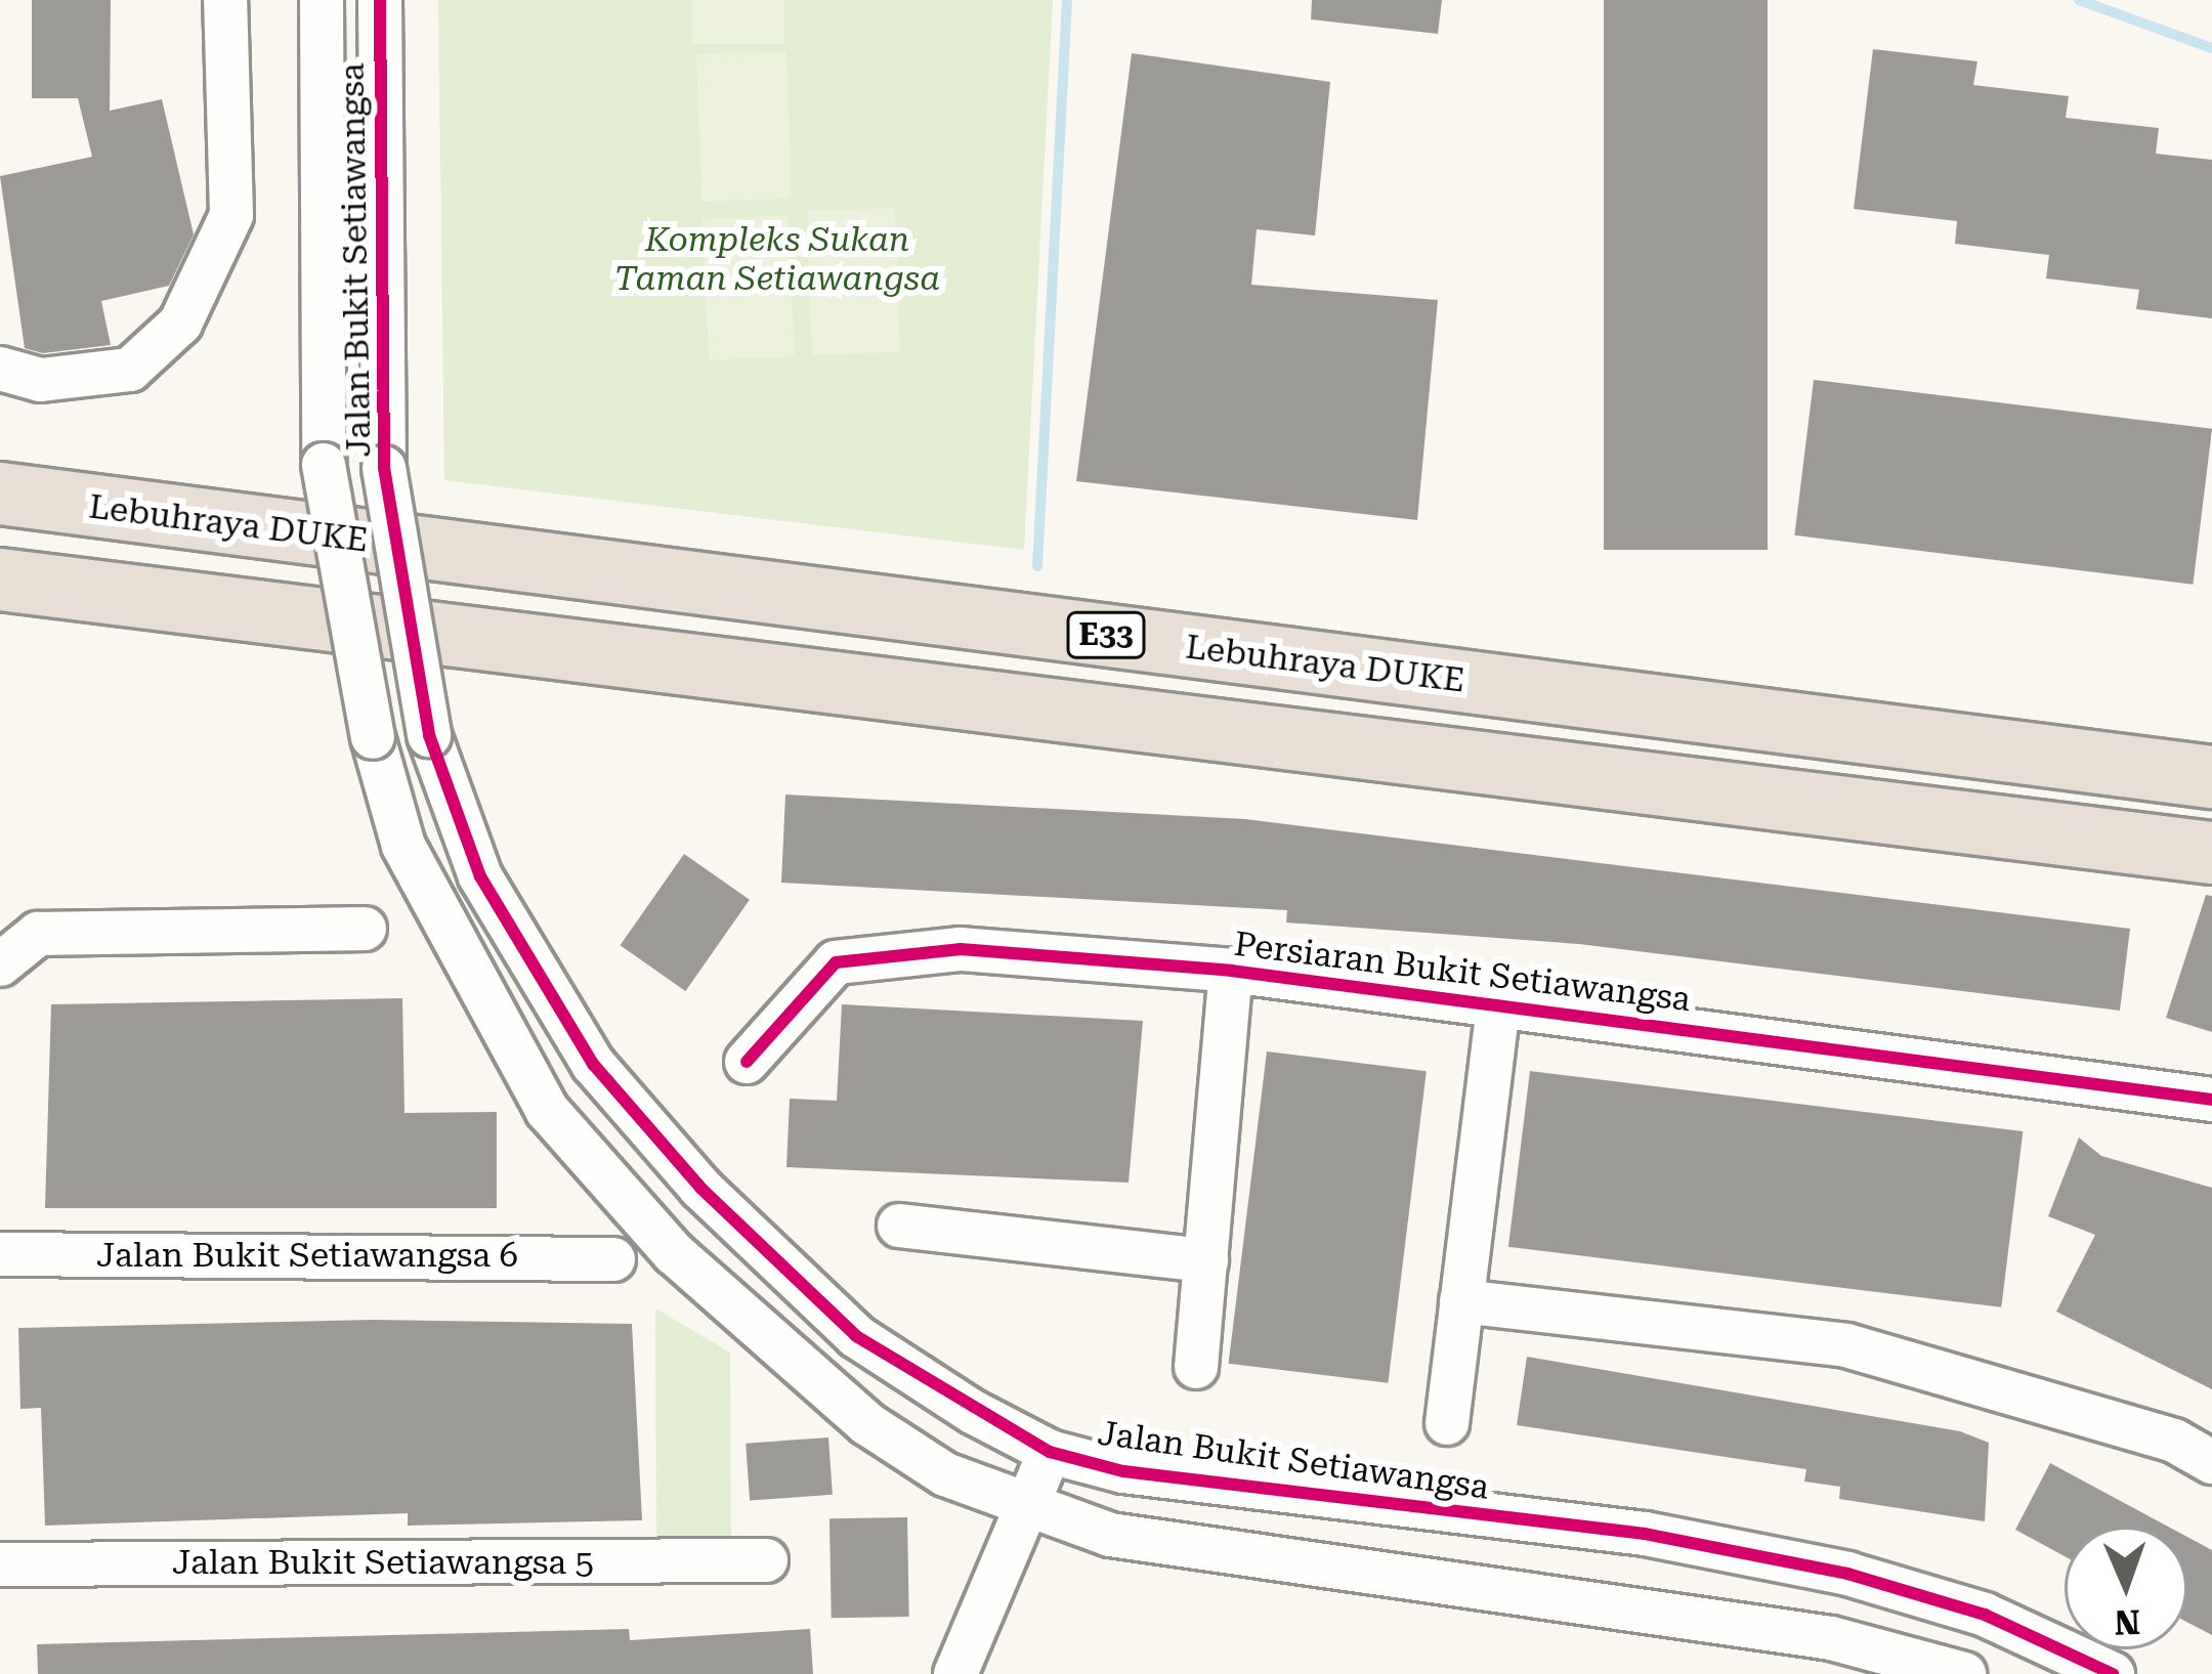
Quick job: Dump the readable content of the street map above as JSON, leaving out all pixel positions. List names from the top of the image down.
{
  "streets": {
    "highway": ["Lebuhraya DUKE", "E33"],
    "street": [
      "Jalan Bukit Setiawangsa",
      "Persiaran Bukit Setiawangsa",
      "Jalan Bukit Setiawangsa 6",
      "Jalan Bukit Setiawangsa 5"
    ]
  },
  "parks": ["Kompleks Sukan Taman Setiawangsa"],
  "north": "bottom"
}
